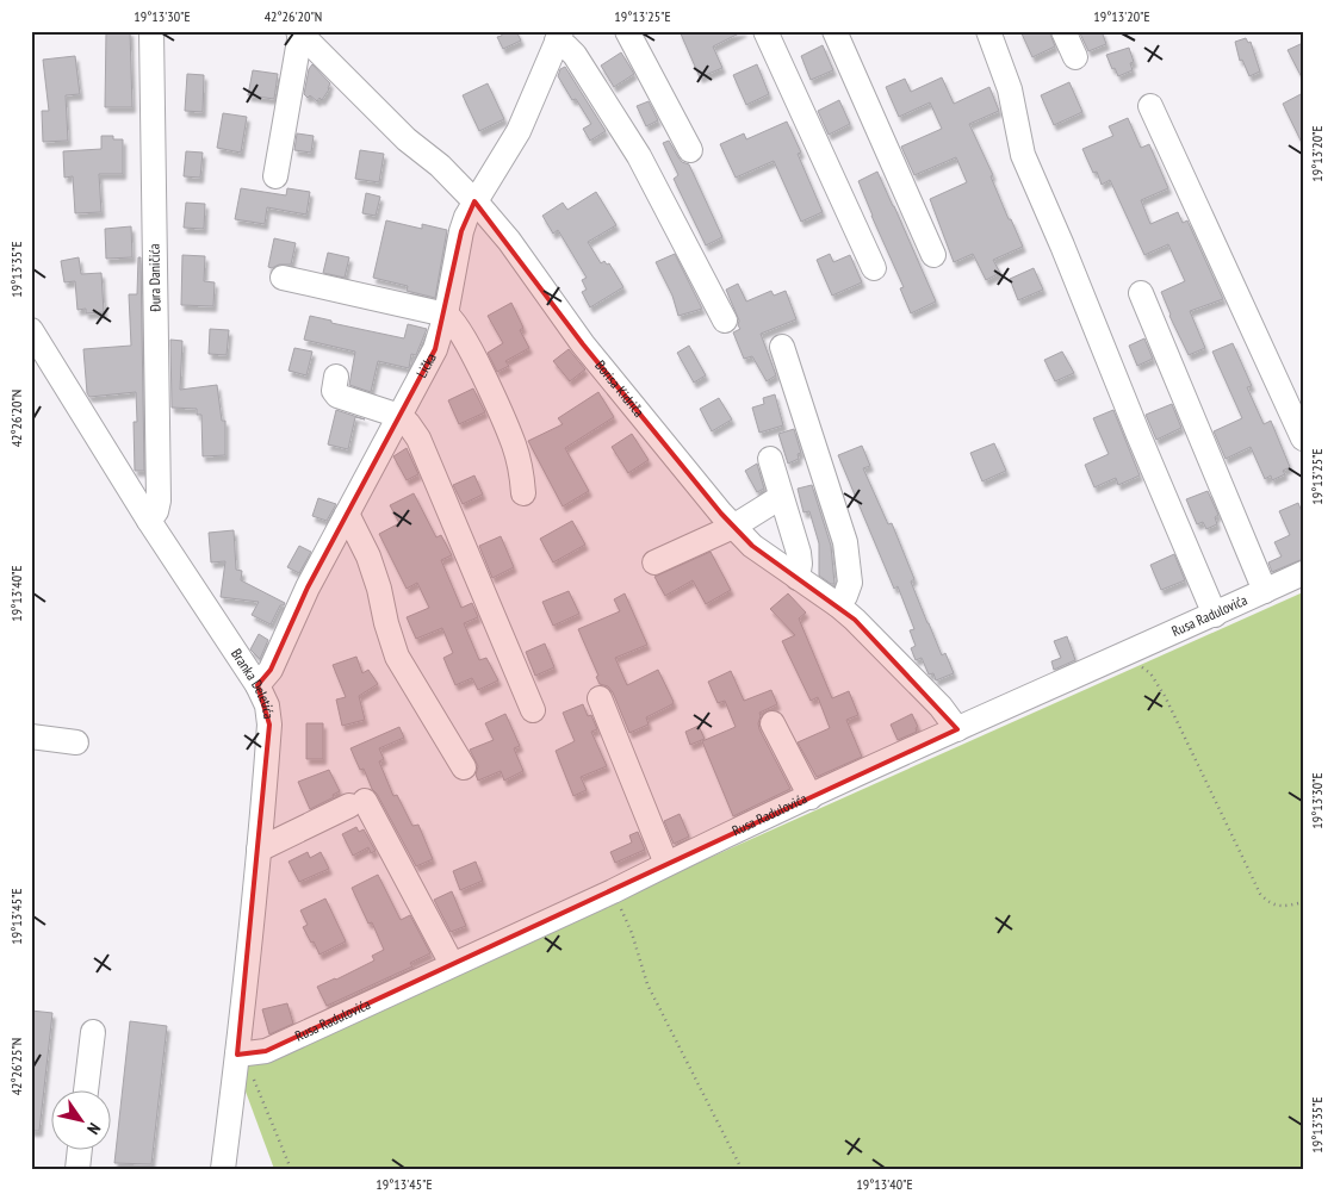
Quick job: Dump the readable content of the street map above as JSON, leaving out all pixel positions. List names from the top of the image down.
{
  "streets": {
    "street": [
      "Đura Daničića",
      "Lička",
      "Borisa Kidriča",
      "Rusa Radulovića",
      "Branka Deletića"
    ]
  },
  "crossings": [
    ["Đura Daničića", "Branka Deletića"],
    ["Lička", "Borisa Kidriča"],
    ["Lička", "Branka Deletića"],
    ["Borisa Kidriča", "Rusa Radulovića"],
    ["Rusa Radulovića", "Branka Deletića"]
  ],
  "north": "bottom right",
  "coordinates": [
    "19°13'30\"E",
    "42°26'20\"N",
    "19°13'25\"E",
    "19°13'20\"E",
    "19°13'35\"E",
    "19°13'40\"E",
    "19°13'45\"E",
    "42°26'25\"N"
  ]
}
